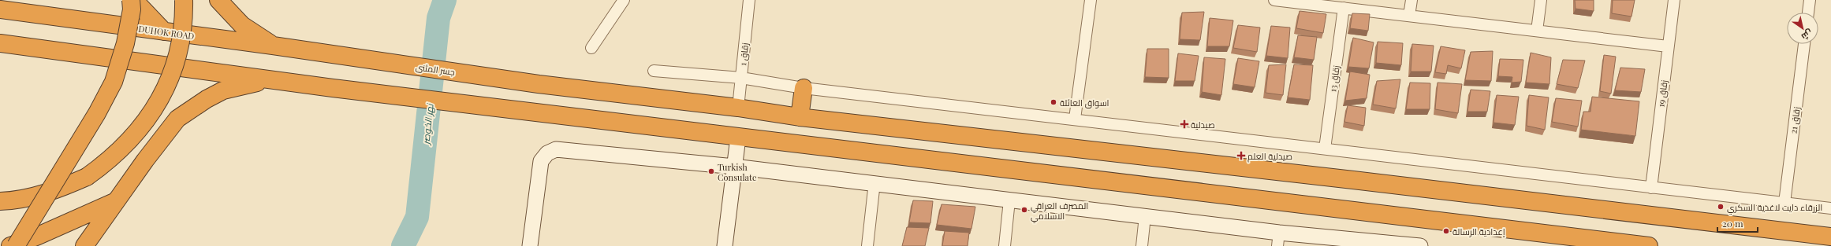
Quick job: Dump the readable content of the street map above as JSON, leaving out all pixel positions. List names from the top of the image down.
{
  "streets": {
    "highway": ["DUHOK ROAD", "جسر المثنى"],
    "street": [
      "زقاق 1",
      "زقاق 13",
      "زقاق 19",
      "زقاق 21"
    ]
  },
  "crossings": [
    ["DUHOK ROAD", "جسر المثنى"],
    ["زقاق 1", "جسر المثنى"]
  ],
  "water": ["نهر الخوصر"],
  "places": {
    "other": [
      "اسواق العائلة",
      "Turkish Consulate",
      "الزرقاء دايت لاغذية السكري",
      "المصرف العراقي الاسلامي",
      "إعدادية الرسالة"
    ],
    "health": ["صيدلية", "صيدلية العلم"]
  },
  "scale_bar": "20 m",
  "north": "bottom right"
}
